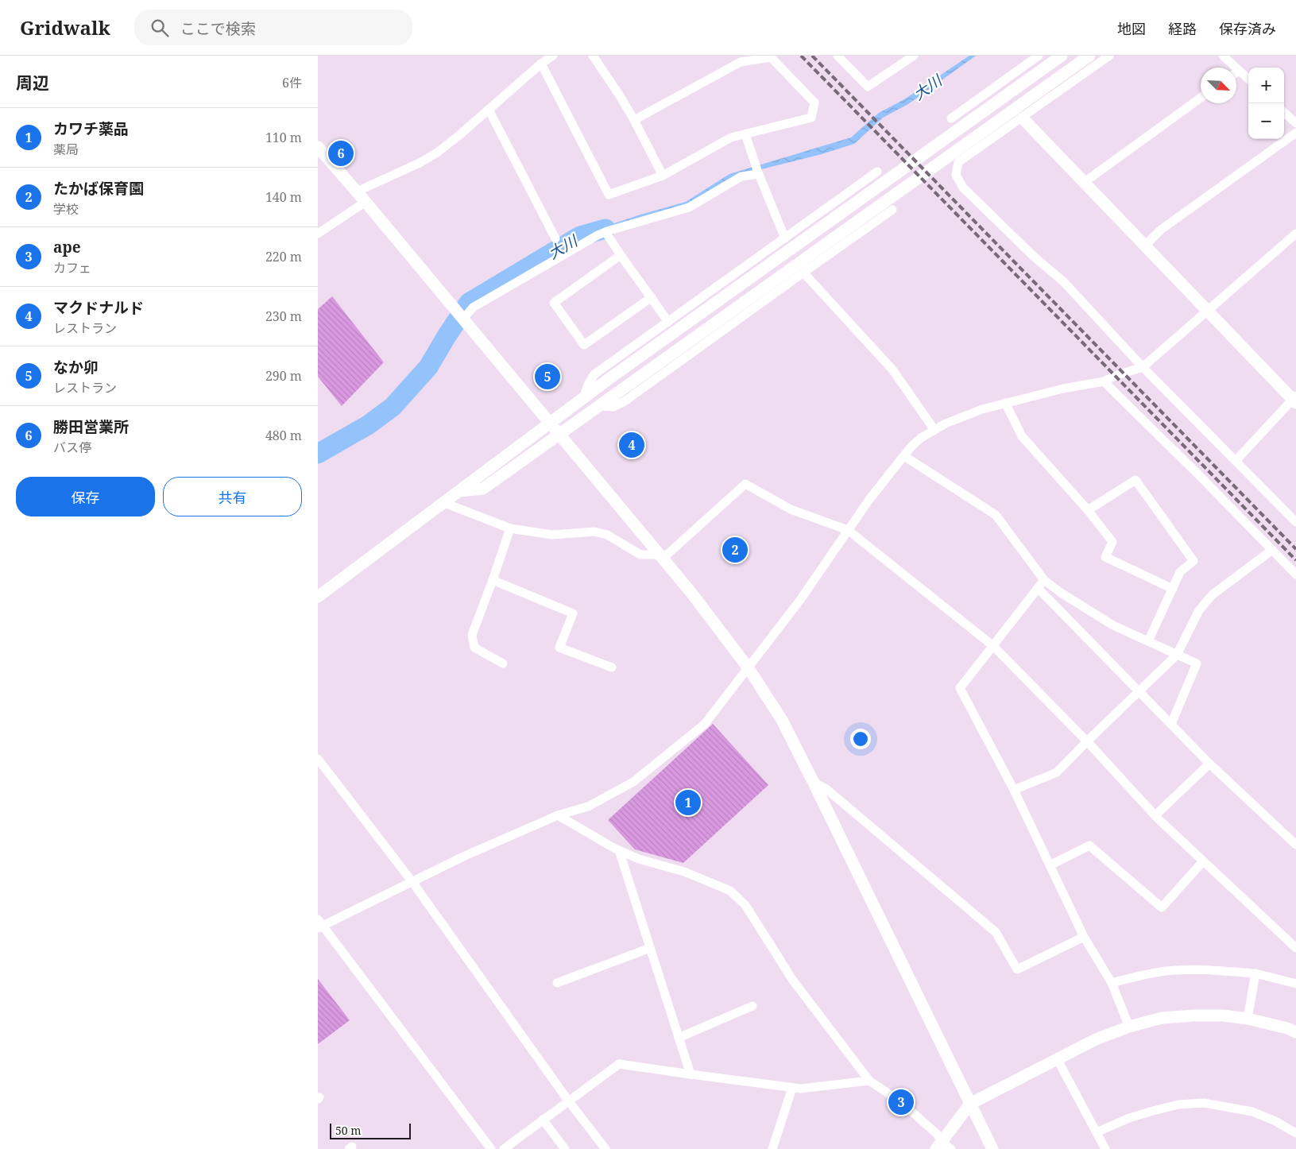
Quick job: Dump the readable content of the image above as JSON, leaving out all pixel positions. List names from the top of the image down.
{
  "water": ["大川"],
  "scale_bar": "50 m",
  "north": "bottom right",
  "page": {
    "header": "Gridwalk",
    "search": "ここで検索",
    "nav": ["地図", "経路", "保存済み"],
    "heading": ["周辺", "6件"],
    "map_buttons": ["+", "−"],
    "list": [
      {
        "mark": "1",
        "name": "カワチ薬品",
        "note": "薬局",
        "value": "110 m"
      },
      {
        "mark": "2",
        "name": "たかば保育園",
        "note": "学校",
        "value": "140 m"
      },
      {
        "mark": "3",
        "name": "ape",
        "note": "カフェ",
        "value": "220 m"
      },
      {
        "mark": "4",
        "name": "マクドナルド",
        "note": "レストラン",
        "value": "230 m"
      },
      {
        "mark": "5",
        "name": "なか卯",
        "note": "レストラン",
        "value": "290 m"
      },
      {
        "mark": "6",
        "name": "勝田営業所",
        "note": "バス停",
        "value": "480 m"
      }
    ],
    "pins": [
      "6",
      "5",
      "4",
      "2",
      "1",
      "3"
    ],
    "buttons": ["保存", "共有"],
    "scale": "50 m"
  }
}
